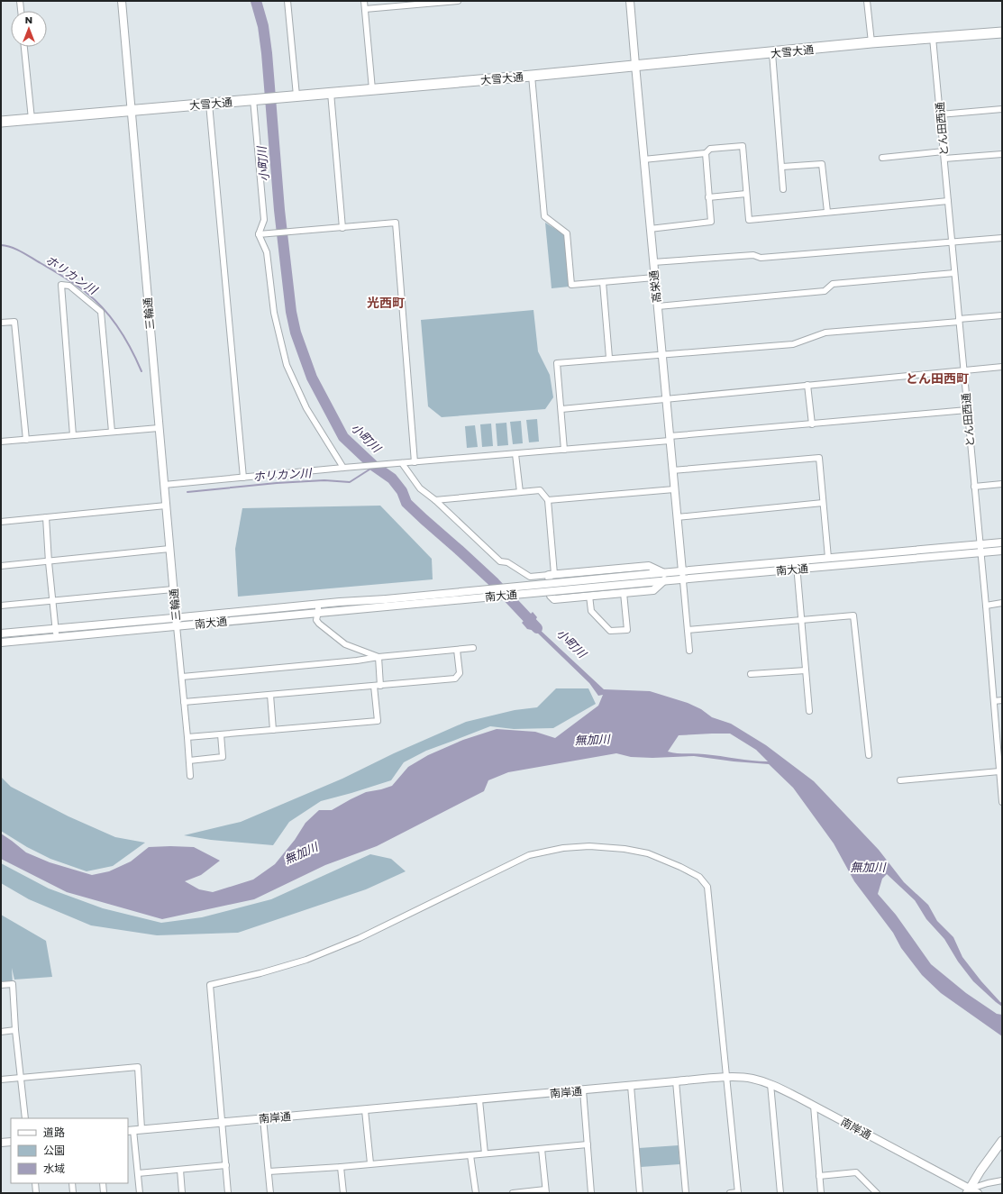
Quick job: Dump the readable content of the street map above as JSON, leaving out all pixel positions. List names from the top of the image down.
{
  "streets": {
    "highway": ["大雪大通"],
    "street": [
      "とん田西通",
      "高栄通",
      "三輪通",
      "南大通",
      "南岸通"
    ]
  },
  "crossings": [
    ["大雪大通", "とん田西通"],
    ["大雪大通", "高栄通"],
    ["大雪大通", "三輪通"],
    ["とん田西通", "南大通"],
    ["高栄通", "南大通"],
    ["三輪通", "南大通"]
  ],
  "districts": ["光西町", "とん田西町"],
  "water": ["小町川", "ホリカン川", "無加川"],
  "legend": ["道路", "公園", "水域"],
  "north": "top"
}
